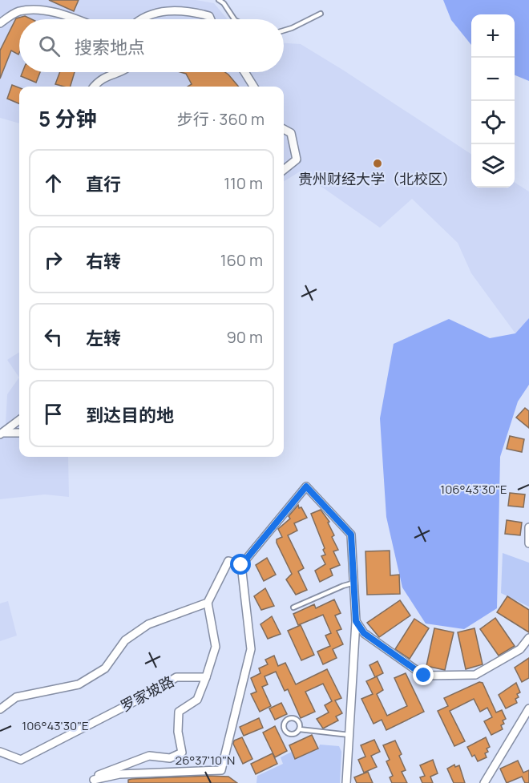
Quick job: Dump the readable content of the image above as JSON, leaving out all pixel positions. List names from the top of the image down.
{
  "streets": {
    "street": ["罗家坡路"]
  },
  "places": ["贵州财经大学（北校区）"],
  "page": {
    "map_buttons": ["+", "−"],
    "search": "搜索地点",
    "heading": ["5 分钟", "步行 · 360 m"],
    "list": [
      ["直行", "110 m"],
      ["右转", "160 m"],
      ["左转", "90 m"],
      "到达目的地"
    ]
  },
  "coordinates": ["106°43'30\"E", "26°37'10\"N"]
}
